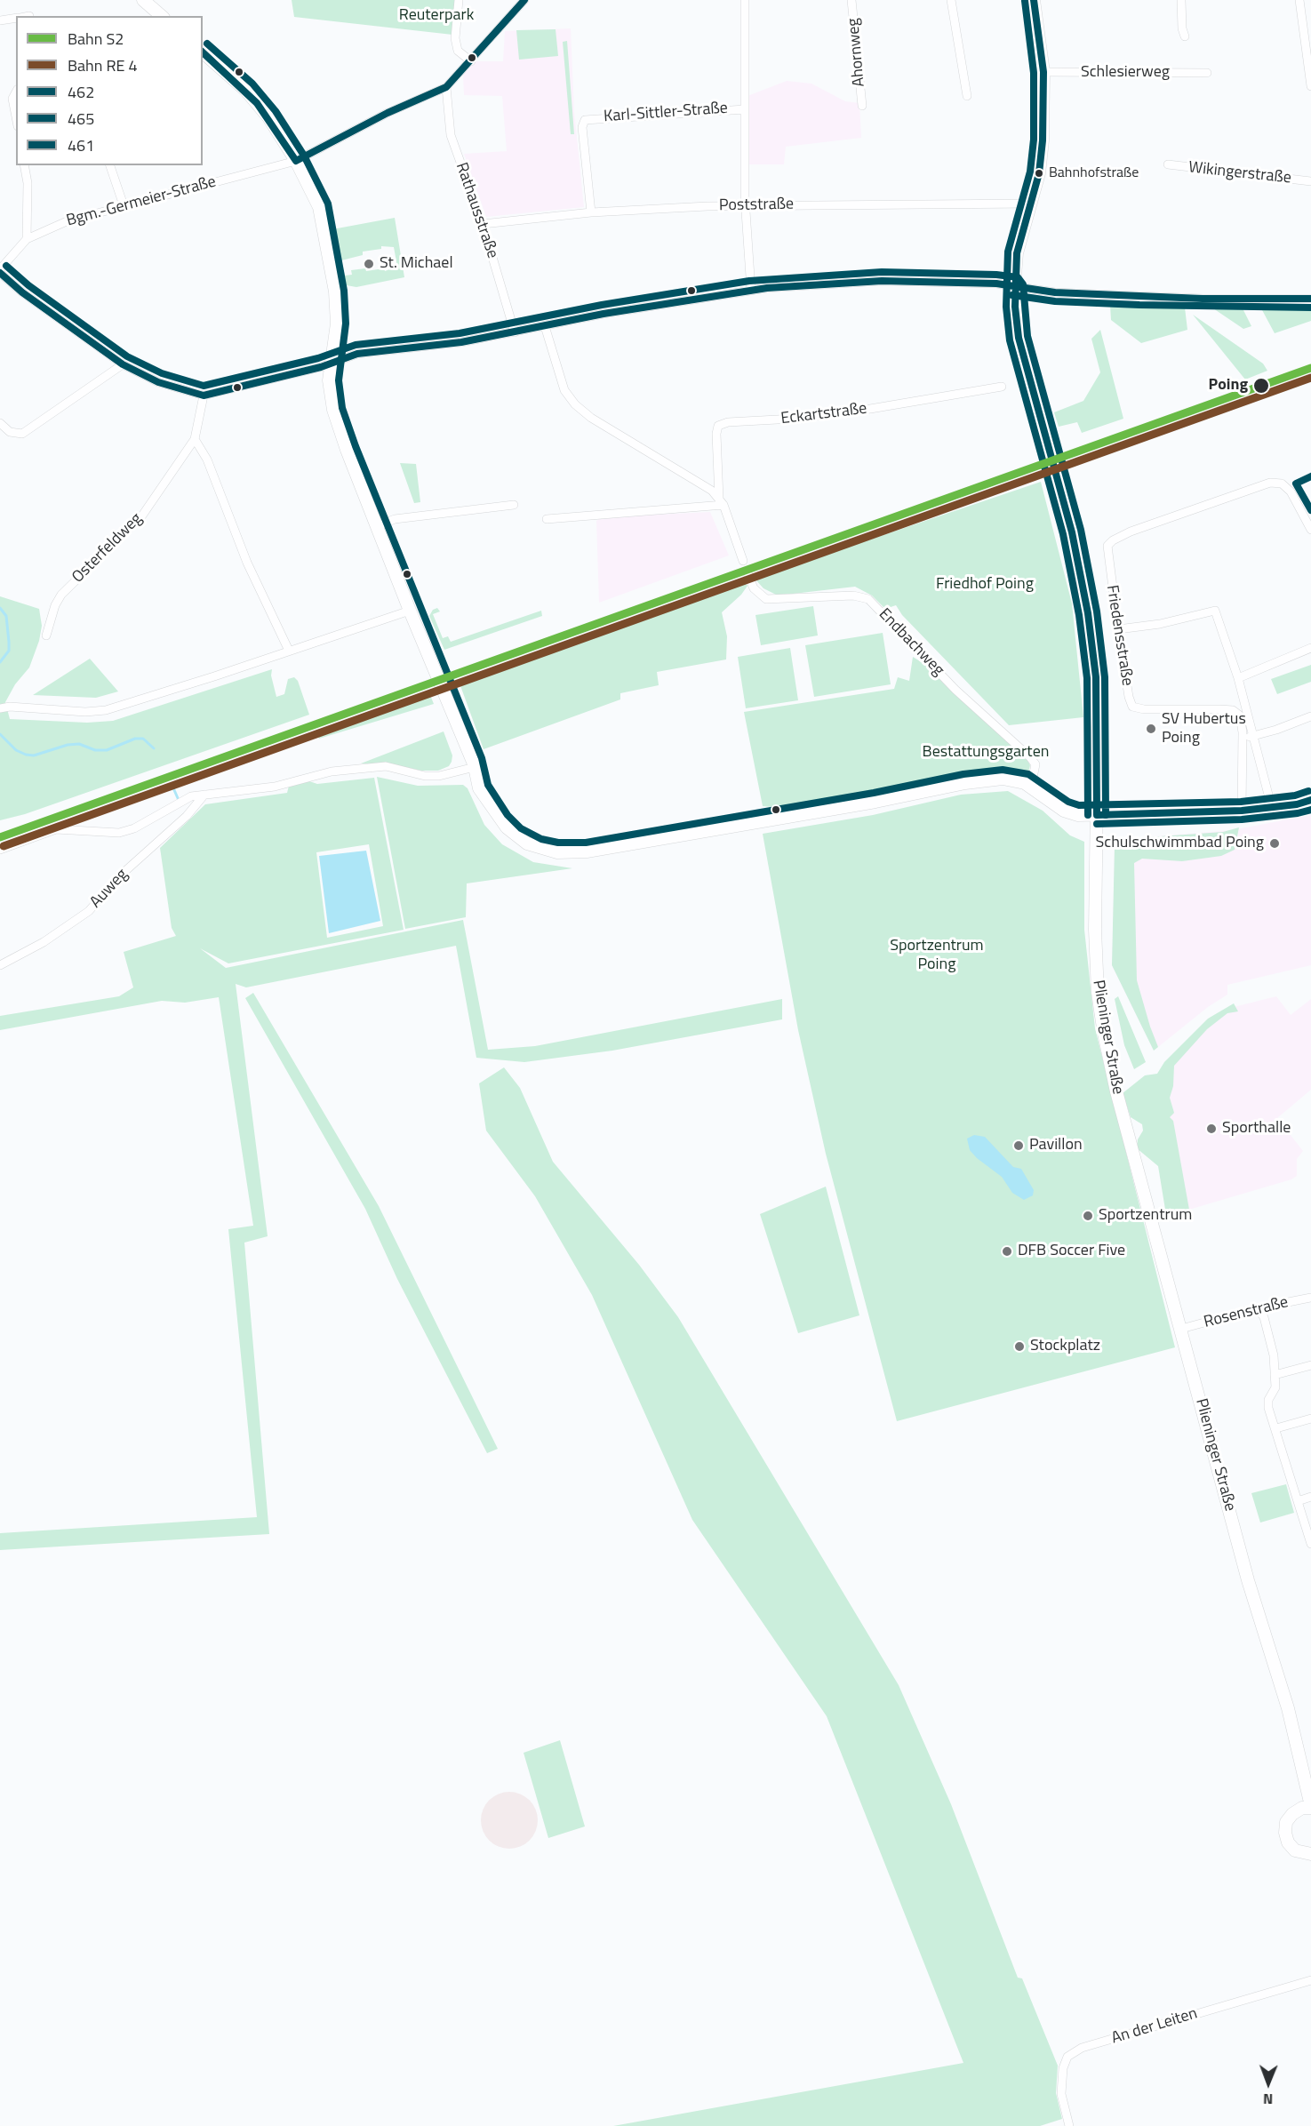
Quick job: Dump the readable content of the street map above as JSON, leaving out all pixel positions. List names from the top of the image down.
{
  "streets": {
    "street": [
      "Ahornweg",
      "Schlesierweg",
      "Karl-Sittler-Straße",
      "Wikingerstraße",
      "Bgm.-Germeier-Straße",
      "Poststraße",
      "Rathausstraße",
      "Eckartstraße",
      "Osterfeldweg",
      "Friedensstraße",
      "Endbachweg",
      "Auweg",
      "Plieninger Straße",
      "Rosenstraße",
      "An der Leiten"
    ]
  },
  "crossings": [
    ["Schlesierweg", "Plieninger Straße"],
    ["Karl-Sittler-Straße", "Poststraße"],
    ["Bgm.-Germeier-Straße", "Rathausstraße"],
    ["Poststraße", "Rathausstraße"],
    ["Poststraße", "Plieninger Straße"],
    ["Plieninger Straße", "Rosenstraße"]
  ],
  "parks": [
    "Reuterpark",
    "Friedhof Poing",
    "Bestattungsgarten",
    "Sportzentrum Poing"
  ],
  "places": [
    "Bahnhofstraße",
    "St. Michael",
    "Poing",
    "SV Hubertus Poing",
    "Schulschwimmbad Poing",
    "Sporthalle",
    "Pavillon",
    "Sportzentrum",
    "DFB Soccer Five",
    "Stockplatz"
  ],
  "lines": [
    "transit line 462",
    "transit line 465",
    "transit line 461",
    "rail line S2"
  ],
  "legend": [
    "Bahn S2",
    "Bahn RE 4",
    "462",
    "465",
    "461"
  ],
  "north": "bottom"
}
